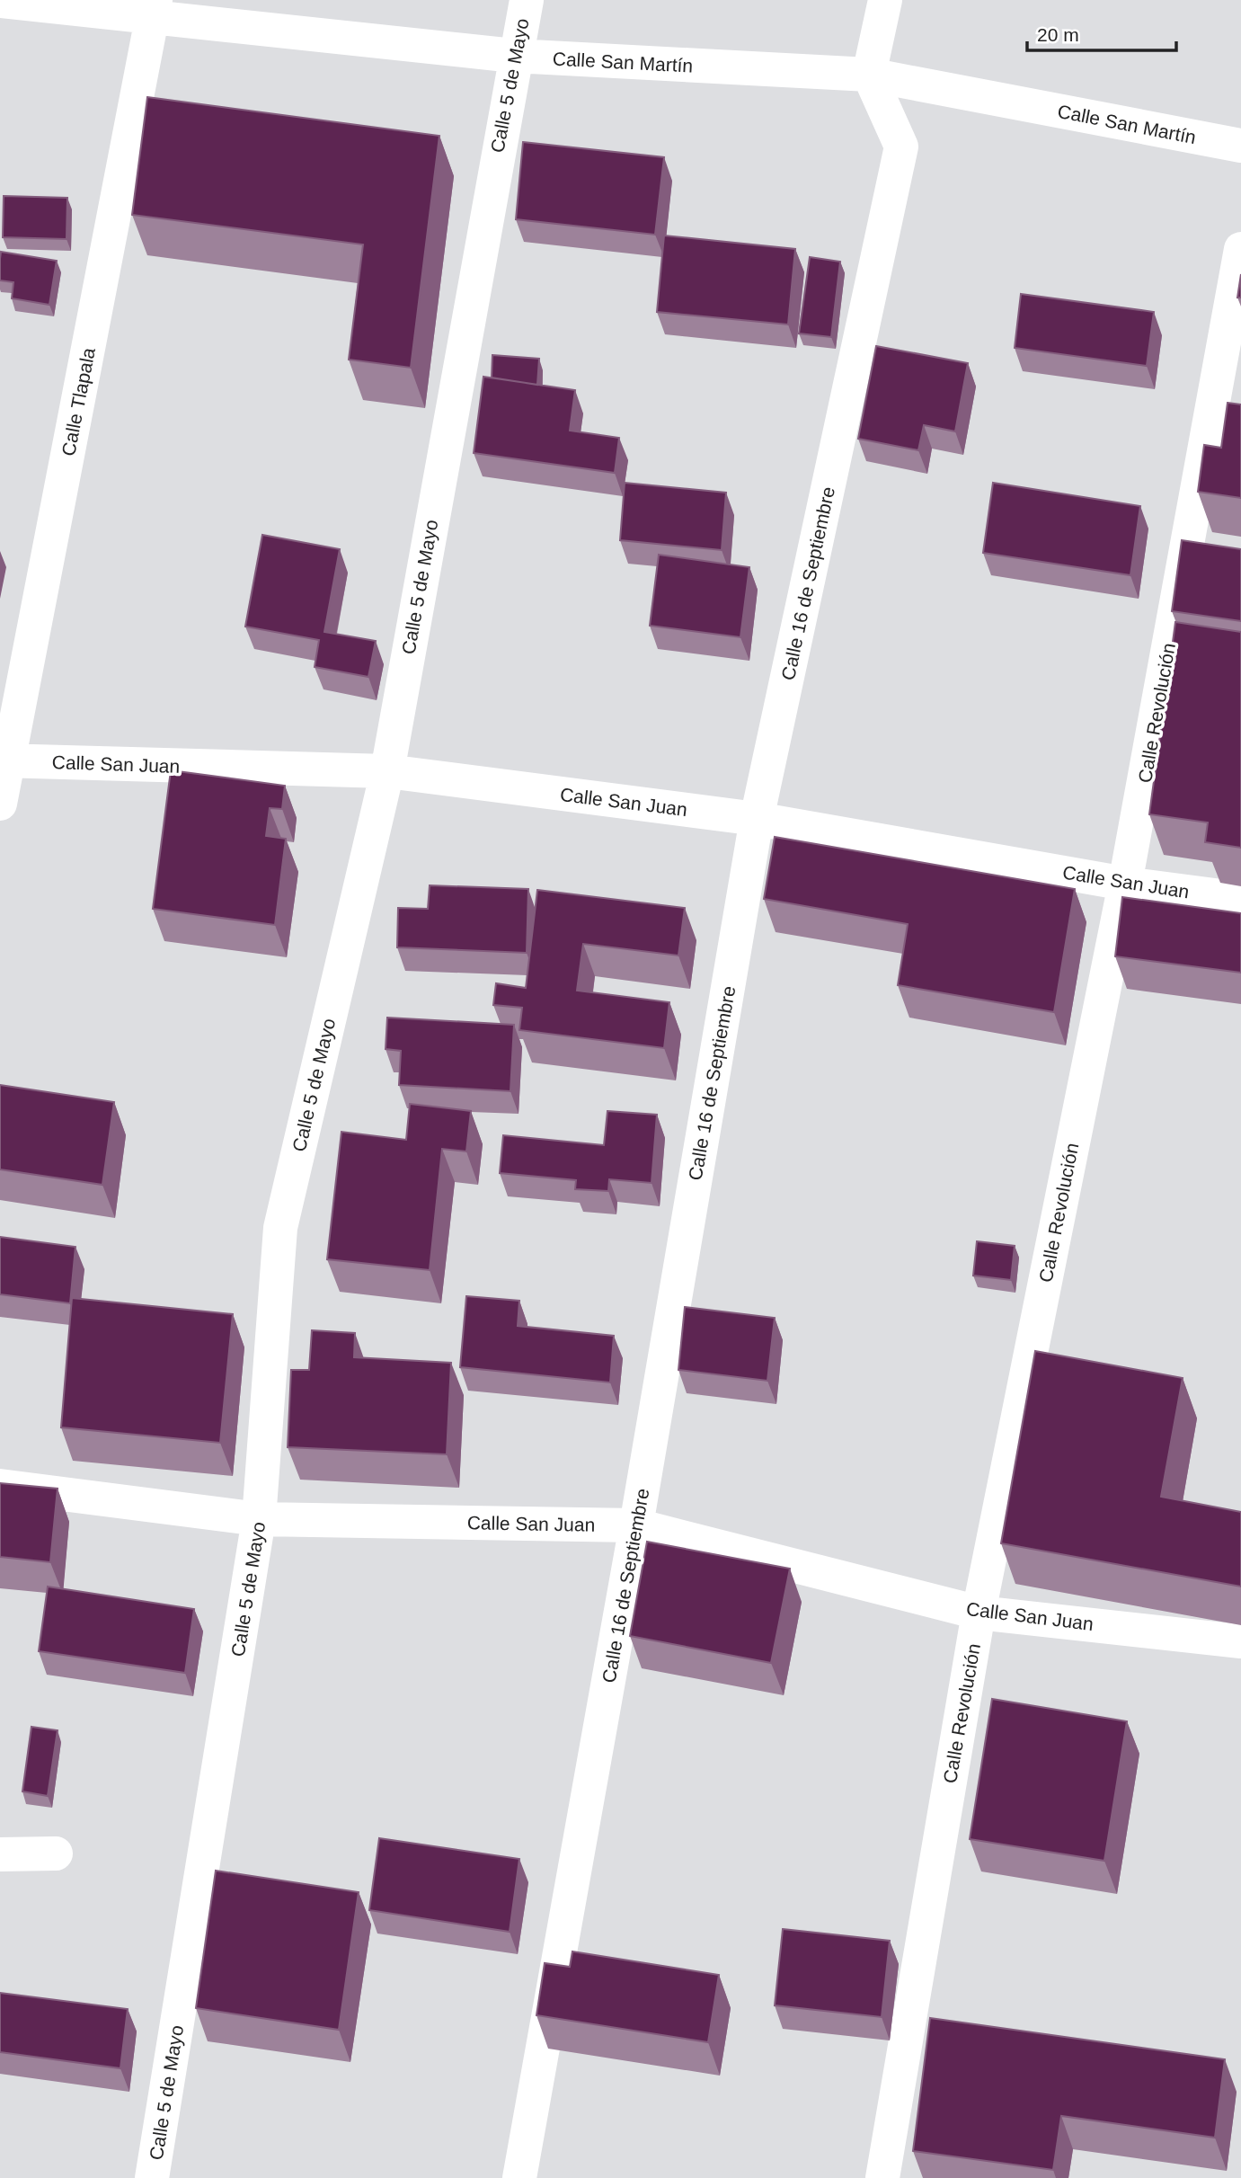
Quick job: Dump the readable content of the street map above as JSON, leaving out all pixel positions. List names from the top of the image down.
{
  "streets": {
    "street": [
      "Calle San Martín",
      "Calle 5 de Mayo",
      "Calle Tlapala",
      "Calle 16 de Septiembre",
      "Calle Revolución",
      "Calle San Juan"
    ]
  },
  "crossings": [
    ["Calle San Martín", "Calle 5 de Mayo"],
    ["Calle San Martín", "Calle Tlapala"],
    ["Calle San Martín", "Calle 16 de Septiembre"],
    ["Calle 5 de Mayo", "Calle San Juan"],
    ["Calle Tlapala", "Calle San Juan"],
    ["Calle 16 de Septiembre", "Calle San Juan"],
    ["Calle Revolución", "Calle San Juan"]
  ],
  "scale_bar": "20 m"
}
